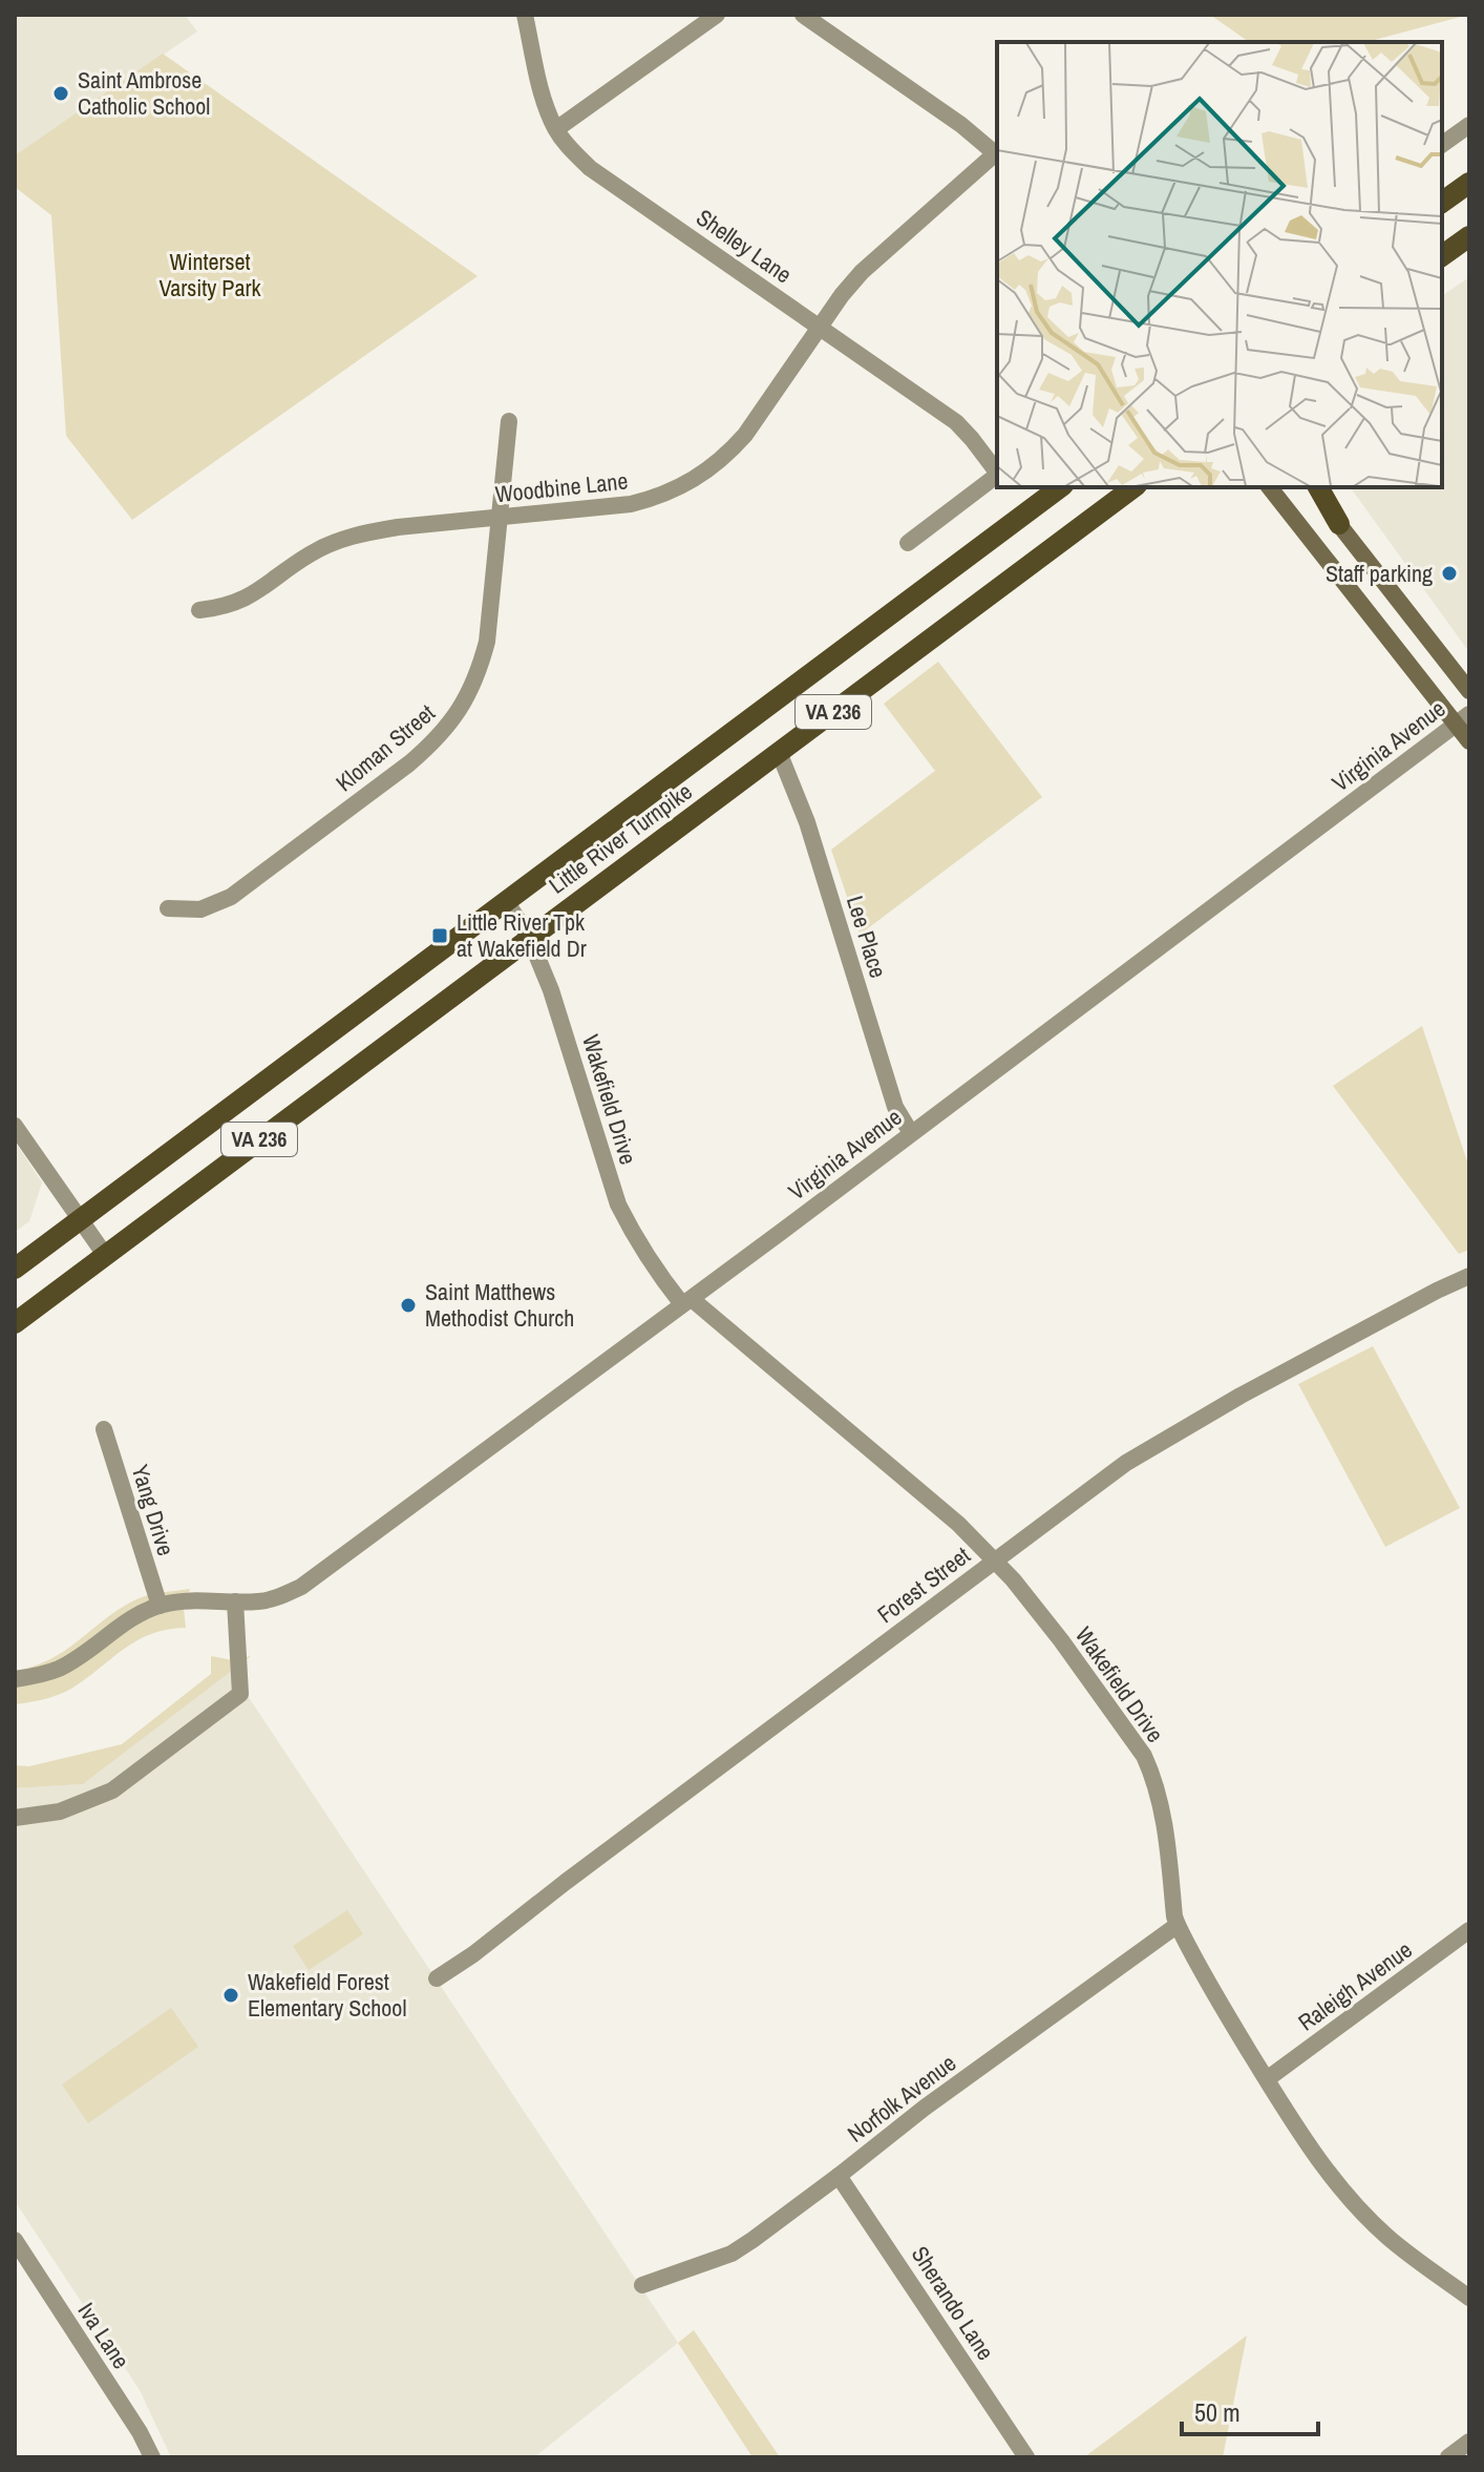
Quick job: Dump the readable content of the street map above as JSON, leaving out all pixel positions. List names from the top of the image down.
{
  "streets": {
    "main road": ["VA 236", "Little River Turnpike"],
    "street": [
      "Shelley Lane",
      "Woodbine Lane",
      "Virginia Avenue",
      "Kloman Street",
      "Lee Place",
      "Wakefield Drive",
      "Yang Drive",
      "Forest Street",
      "Raleigh Avenue",
      "Norfolk Avenue",
      "Sherando Lane",
      "Iva Lane"
    ]
  },
  "crossings": [
    ["Shelley Lane", "Woodbine Lane"],
    ["Woodbine Lane", "Kloman Street"],
    ["Virginia Avenue", "Lee Place"],
    ["Virginia Avenue", "Wakefield Drive"],
    ["Virginia Avenue", "Yang Drive"],
    ["Little River Turnpike", "Lee Place"],
    ["Little River Turnpike", "Wakefield Drive"],
    ["Wakefield Drive", "Forest Street"],
    ["Wakefield Drive", "Raleigh Avenue"],
    ["Wakefield Drive", "Norfolk Avenue"],
    ["Norfolk Avenue", "Sherando Lane"]
  ],
  "parks": ["Winterset Varsity Park"],
  "places": {
    "other": [
      "Saint Ambrose Catholic School",
      "Staff parking",
      "Saint Matthews Methodist Church",
      "Wakefield Forest Elementary School"
    ],
    "transit": ["Little River Tpk at Wakefield Dr"]
  },
  "scale_bar": "50 m"
}
